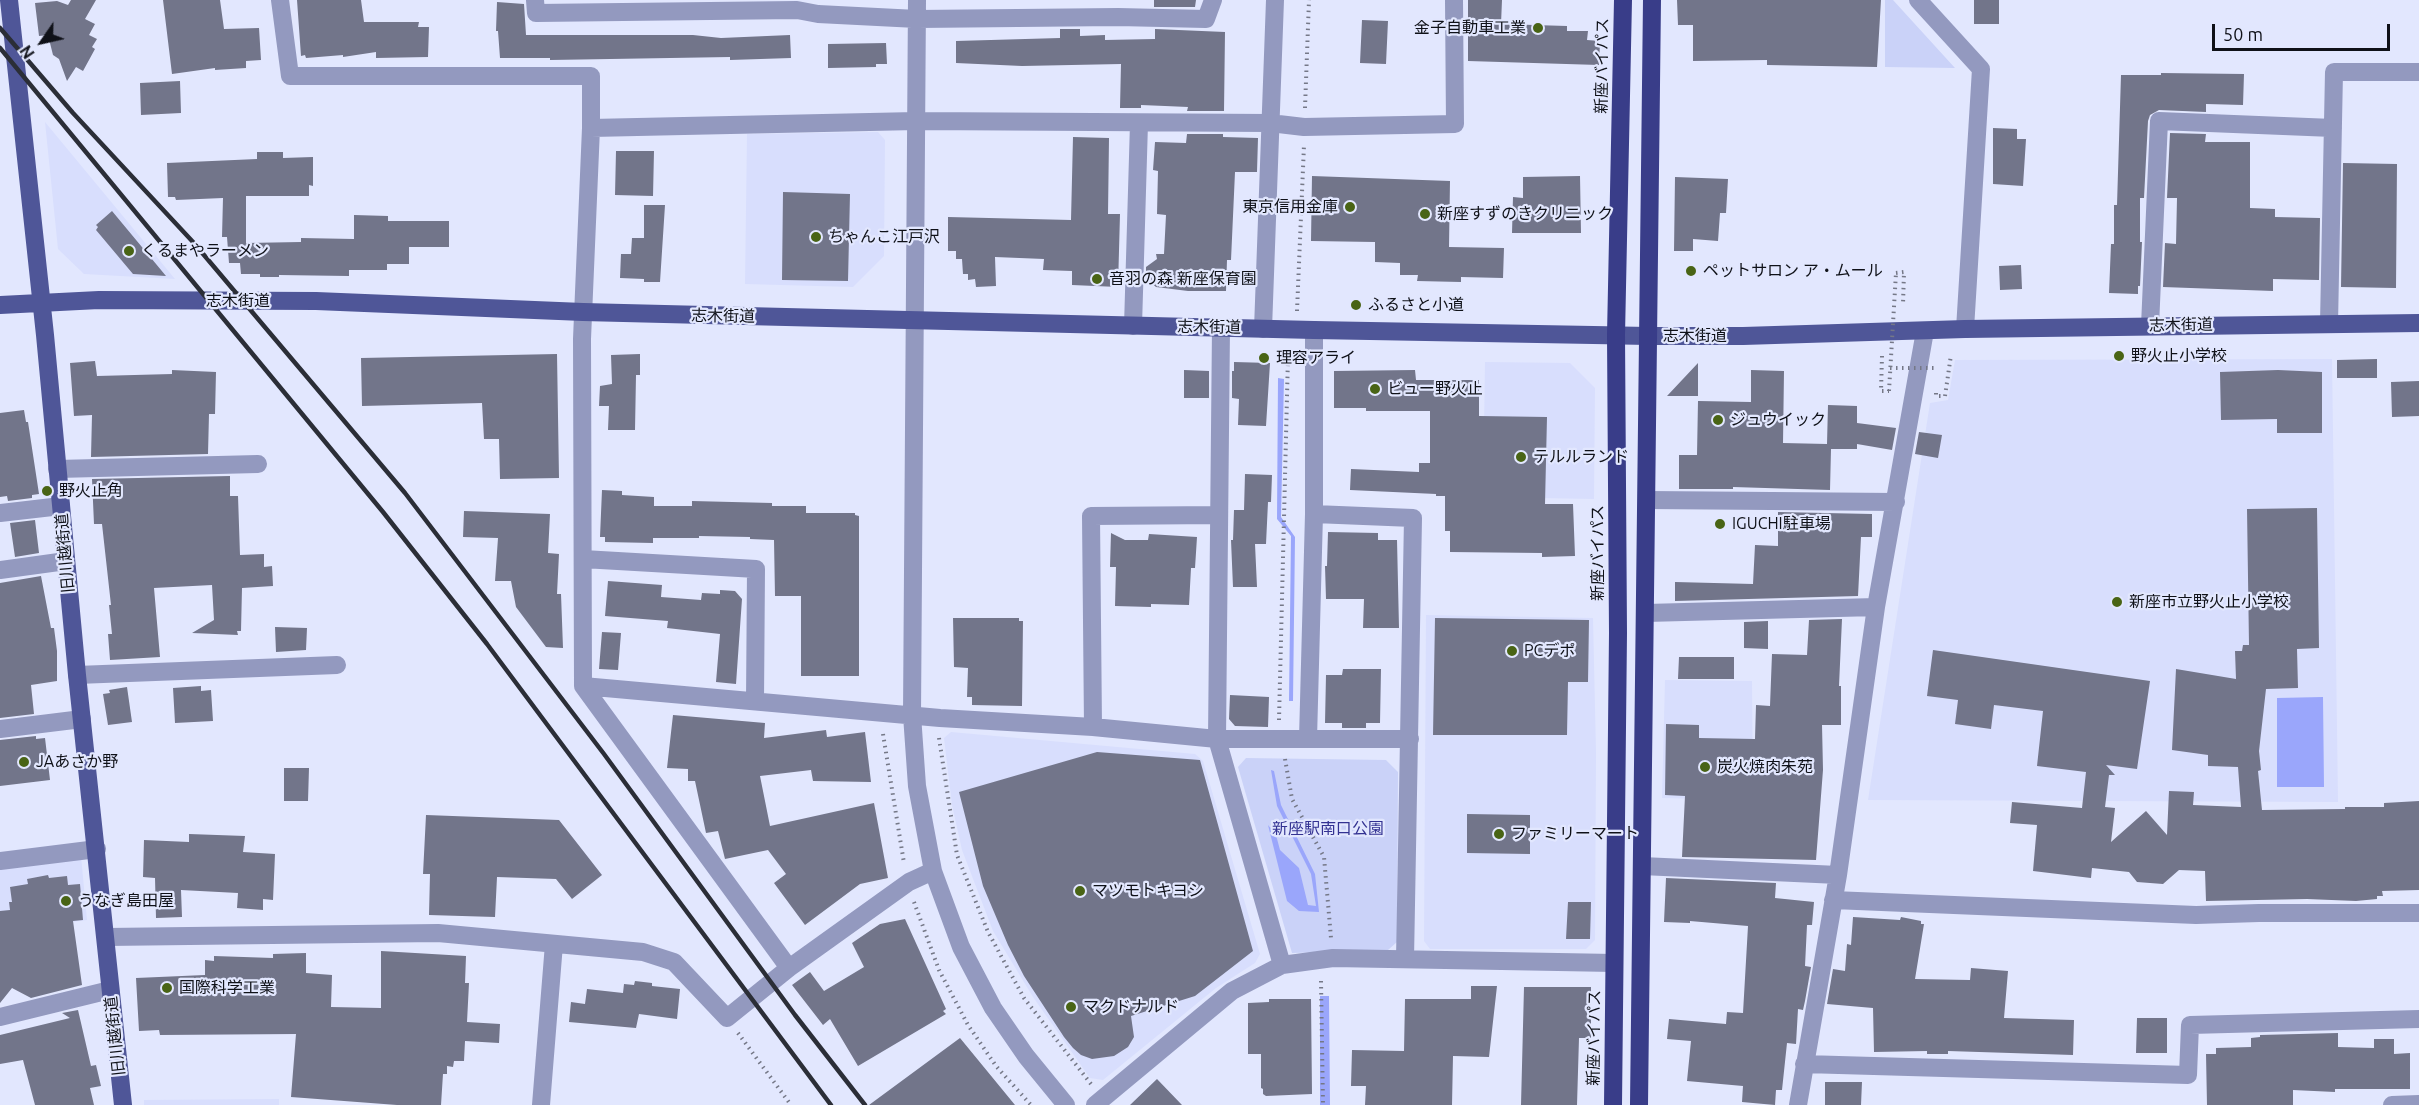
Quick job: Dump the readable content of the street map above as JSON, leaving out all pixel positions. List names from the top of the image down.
{
  "streets": {
    "highway": ["新座バイパス"],
    "main road": ["志木街道", "旧川越街道"]
  },
  "crossings": [
    ["新座バイパス", "志木街道"],
    ["志木街道", "旧川越街道"]
  ],
  "parks": ["新座駅南口公園"],
  "places": [
    "金子自動車工業",
    "東京信用金庫",
    "新座すずのきクリニック",
    "ちゃんこ江戸沢",
    "くるまやラーメン",
    "ペットサロン ア・ムール",
    "音羽の森 新座保育園",
    "ふるさと小道",
    "野火止小学校",
    "理容アライ",
    "ビュー野火止",
    "ジュウイック",
    "テルルランド",
    "野火止角",
    "IGUCHI駐車場",
    "新座市立野火止小学校",
    "PCデポ",
    "JAあさか野",
    "炭火焼肉朱苑",
    "ファミリーマート",
    "マツモトキヨシ",
    "うなぎ島田屋",
    "国際科学工業",
    "マクドナルド"
  ],
  "scale_bar": "50 m",
  "north": "bottom left"
}
